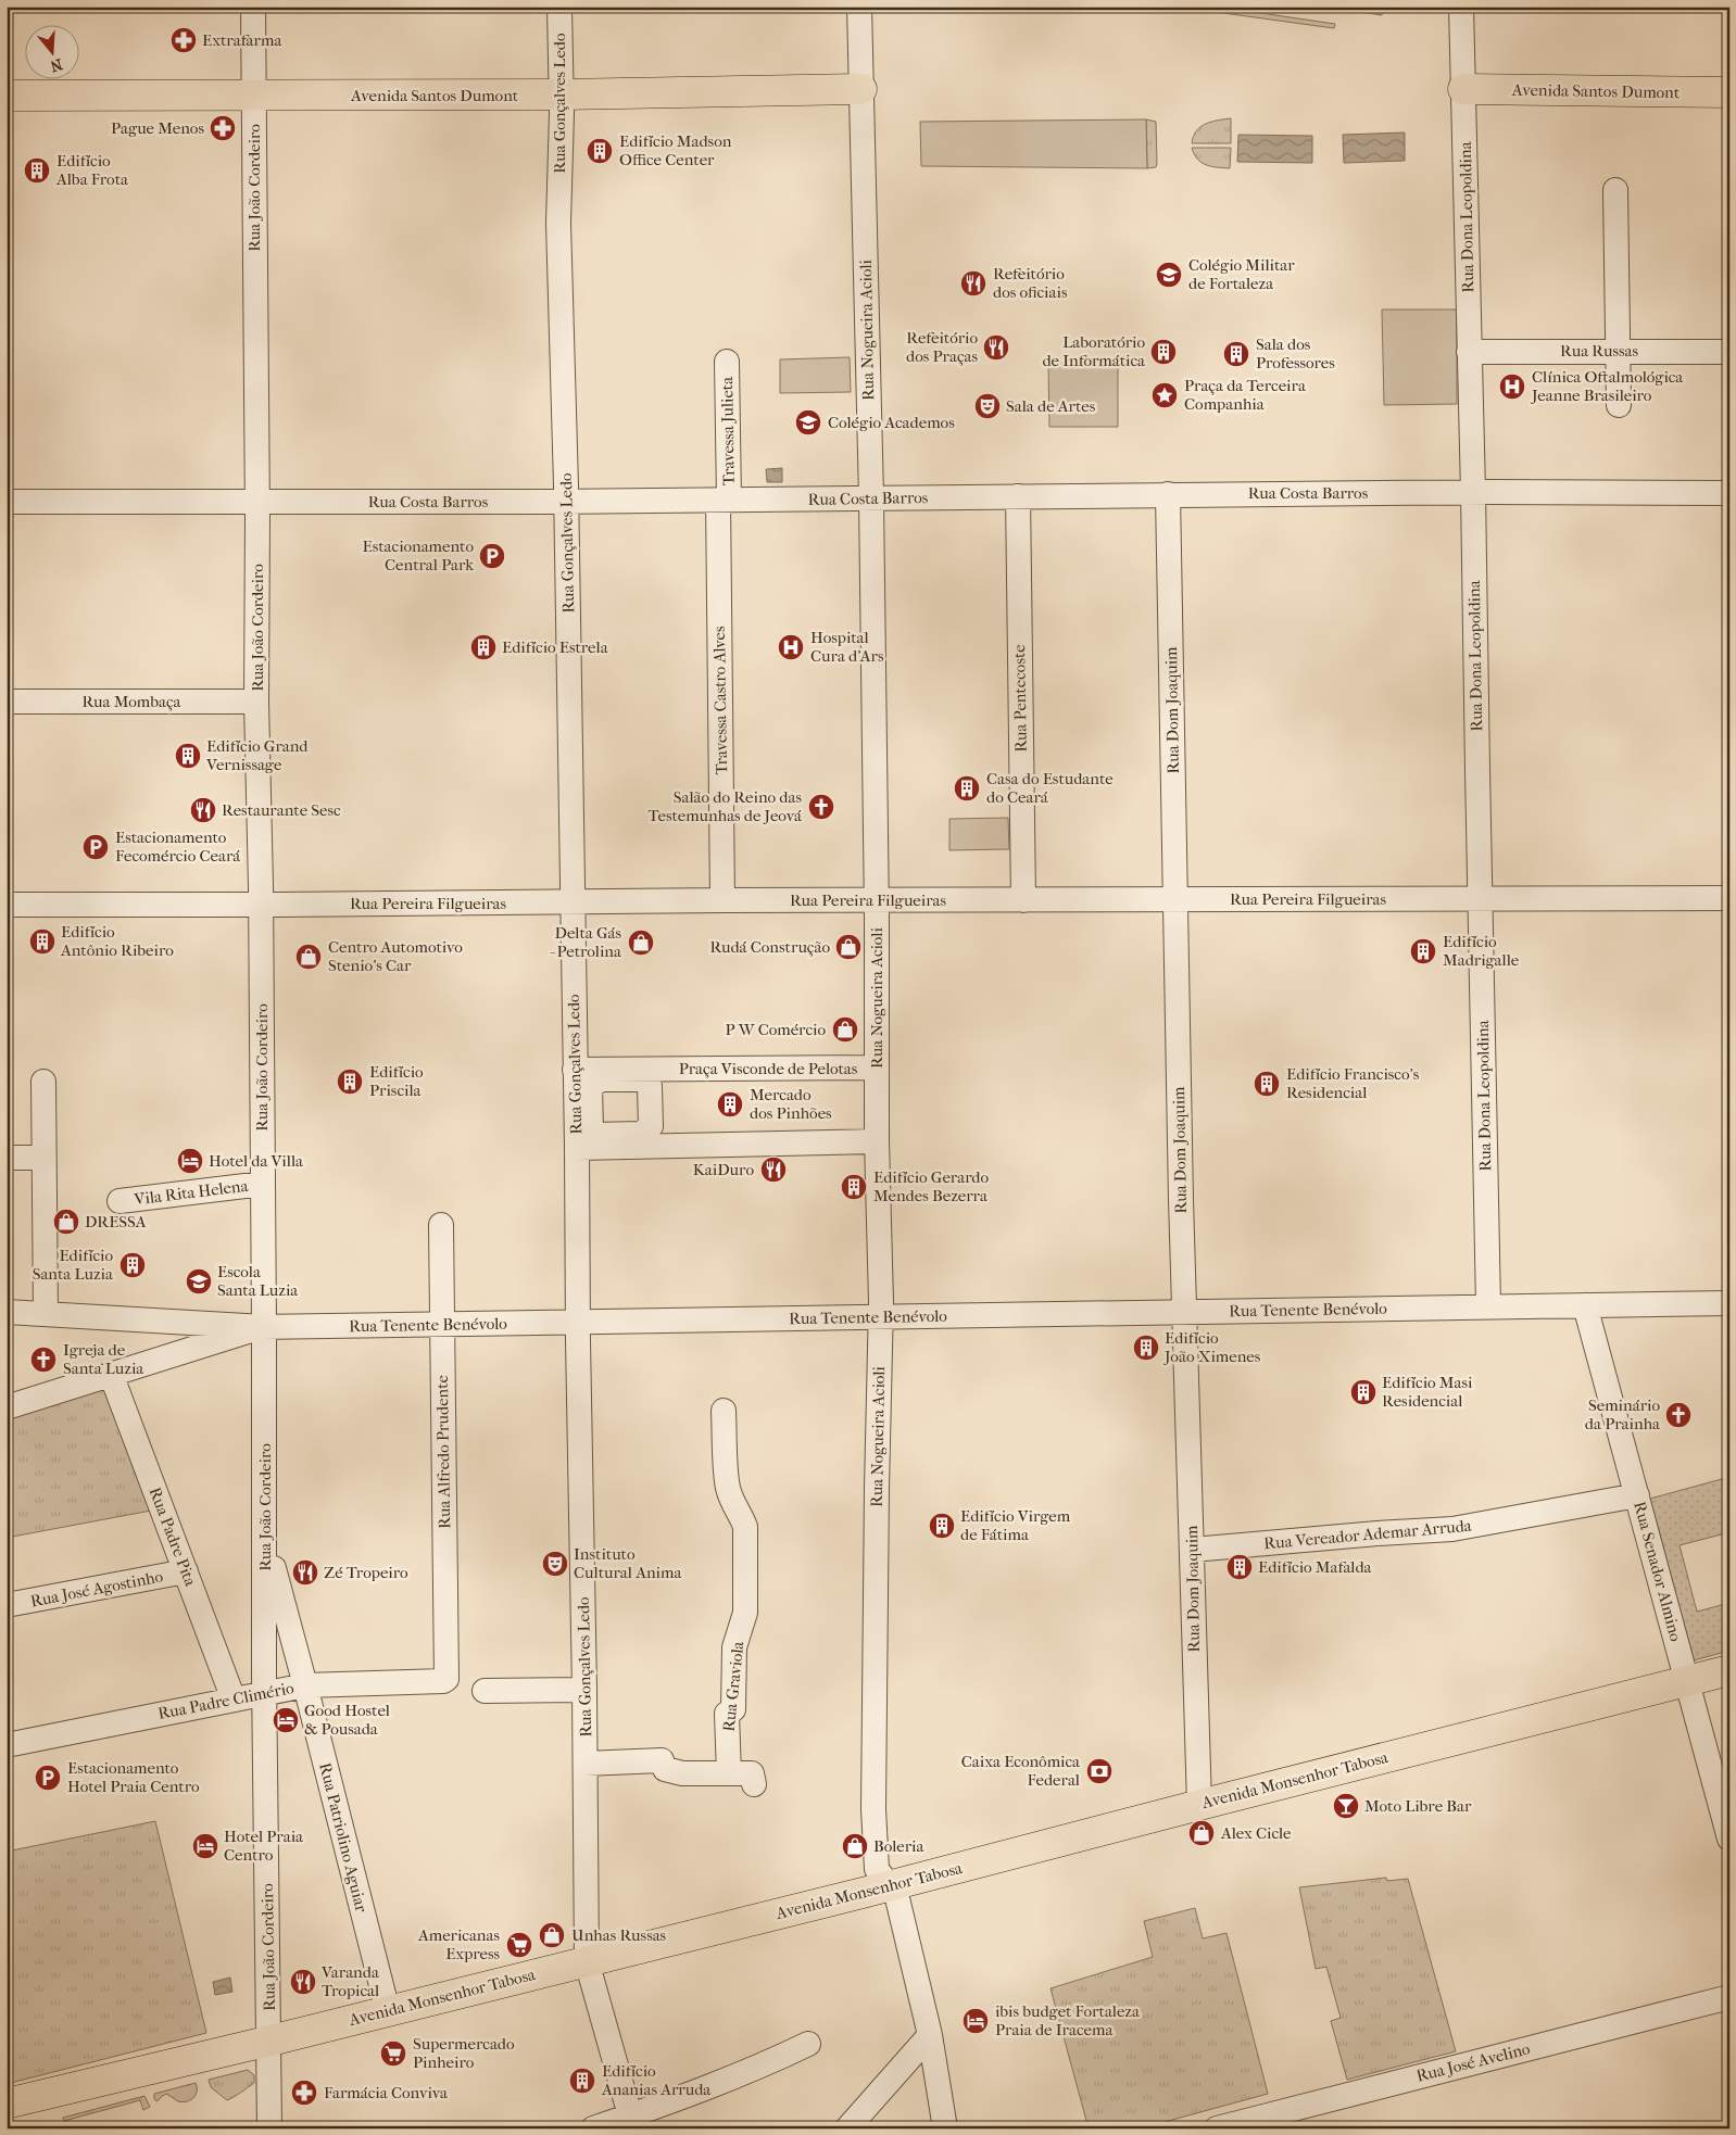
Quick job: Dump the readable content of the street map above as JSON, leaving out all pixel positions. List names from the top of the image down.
{
  "streets": {
    "main road": ["Avenida Santos Dumont", "Avenida Monsenhor Tabosa"],
    "street": [
      "Rua Gonçalves Ledo",
      "Rua João Cordeiro",
      "Rua Dona Leopoldina",
      "Rua Nogueira Acioli",
      "Rua Russas",
      "Travessa Julieta",
      "Rua Costa Barros",
      "Rua Pentecoste",
      "Travessa Castro Alves",
      "Rua Mombaça",
      "Rua Dom Joaquim",
      "Rua Pereira Filgueiras",
      "Praça Visconde de Pelotas",
      "Vila Rita Helena",
      "Rua Tenente Benévolo",
      "Rua Alfredo Prudente",
      "Rua Vereador Ademar Arruda",
      "Rua Padre Pita",
      "Rua Senador Almino",
      "Rua José Agostinho",
      "Rua Graviola",
      "Rua Padre Climério",
      "Rua Patriolino Aguiar",
      "Rua José Avelino"
    ]
  },
  "crossings": [
    ["Avenida Santos Dumont", "Rua Gonçalves Ledo"],
    ["Avenida Santos Dumont", "Rua João Cordeiro"],
    ["Avenida Santos Dumont", "Rua Dona Leopoldina"],
    ["Avenida Santos Dumont", "Rua Nogueira Acioli"],
    ["Rua Gonçalves Ledo", "Rua Costa Barros"],
    ["Rua Gonçalves Ledo", "Rua Pereira Filgueiras"],
    ["Rua Gonçalves Ledo", "Praça Visconde de Pelotas"],
    ["Rua Gonçalves Ledo", "Rua Tenente Benévolo"],
    ["Rua Gonçalves Ledo", "Avenida Monsenhor Tabosa"],
    ["Rua João Cordeiro", "Rua Costa Barros"],
    ["Rua João Cordeiro", "Rua Mombaça"],
    ["Rua João Cordeiro", "Rua Pereira Filgueiras"],
    ["Rua João Cordeiro", "Vila Rita Helena"],
    ["Rua João Cordeiro", "Rua Tenente Benévolo"],
    ["Rua João Cordeiro", "Rua Padre Climério"],
    ["Rua João Cordeiro", "Avenida Monsenhor Tabosa"],
    ["Rua João Cordeiro", "Rua Patriolino Aguiar"],
    ["Rua Dona Leopoldina", "Rua Russas"],
    ["Rua Dona Leopoldina", "Rua Costa Barros"],
    ["Rua Dona Leopoldina", "Rua Pereira Filgueiras"],
    ["Rua Dona Leopoldina", "Rua Tenente Benévolo"],
    ["Rua Nogueira Acioli", "Rua Costa Barros"],
    ["Rua Nogueira Acioli", "Rua Pereira Filgueiras"],
    ["Rua Nogueira Acioli", "Praça Visconde de Pelotas"],
    ["Rua Nogueira Acioli", "Rua Tenente Benévolo"],
    ["Rua Nogueira Acioli", "Avenida Monsenhor Tabosa"],
    ["Travessa Julieta", "Rua Costa Barros"],
    ["Travessa Julieta", "Travessa Castro Alves"],
    ["Rua Costa Barros", "Rua Pentecoste"],
    ["Rua Costa Barros", "Travessa Castro Alves"],
    ["Rua Costa Barros", "Rua Dom Joaquim"],
    ["Rua Pentecoste", "Rua Pereira Filgueiras"],
    ["Travessa Castro Alves", "Rua Pereira Filgueiras"],
    ["Rua Dom Joaquim", "Rua Pereira Filgueiras"],
    ["Rua Dom Joaquim", "Rua Tenente Benévolo"],
    ["Rua Dom Joaquim", "Rua Vereador Ademar Arruda"],
    ["Rua Dom Joaquim", "Avenida Monsenhor Tabosa"],
    ["Rua Tenente Benévolo", "Rua Alfredo Prudente"],
    ["Rua Tenente Benévolo", "Rua Senador Almino"],
    ["Rua Alfredo Prudente", "Rua Padre Climério"],
    ["Rua Vereador Ademar Arruda", "Rua Senador Almino"],
    ["Rua Padre Pita", "Rua José Agostinho"],
    ["Rua Padre Pita", "Rua Padre Climério"],
    ["Rua Senador Almino", "Avenida Monsenhor Tabosa"],
    ["Rua Padre Climério", "Rua Patriolino Aguiar"],
    ["Avenida Monsenhor Tabosa", "Rua Patriolino Aguiar"]
  ],
  "places": {
    "pharmacy": ["Extrafarma", "Pague Menos", "Farmácia Conviva"],
    "building": [
      "Edifício Madson Office Center",
      "Edifício Alba Frota",
      "Laboratório de Informática",
      "Sala dos Professores",
      "Edifício Estrela",
      "Edifício Grand Vernissage",
      "Casa do Estudante do Ceará",
      "Edifício Antônio Ribeiro",
      "Edifício Madrigalle",
      "Edifício Priscila",
      "Edifício Francisco's Residencial",
      "Mercado dos Pinhões",
      "Edifício Gerardo Mendes Bezerra",
      "Edifício Santa Luzia",
      "Edifício João Ximenes",
      "Edifício Masi Residencial",
      "Edifício Virgem de Fátima",
      "Edifício Mafalda",
      "Edifício Ananias Arruda"
    ],
    "school or university": ["Colégio Militar de Fortaleza", "Colégio Academos", "Escola Santa Luzia"],
    "restaurant": [
      "Refeitório dos oficiais",
      "Refeitório dos Praças",
      "Restaurante Sesc",
      "KaiDuro",
      "Zé Tropeiro",
      "Varanda Tropical"
    ],
    "hospital": ["Clínica Oftalmológica Jeanne Brasileiro", "Hospital Cura d'Ars"],
    "place": ["Praça da Terceira Companhia"],
    "theatre": ["Sala de Artes", "Instituto Cultural Anima"],
    "parking": ["Estacionamento Central Park", "Estacionamento Fecomércio Ceará", "Estacionamento Hotel Praia Centro"],
    "church": ["Salão do Reino das Testemunhas de Jeová", "Igreja de Santa Luzia", "Seminário da Prainha"],
    "shop": [
      "Delta Gás - Petrolina",
      "Rudá Construção",
      "Centro Automotivo Stenio's Car",
      "P W Comércio",
      "DRESSA",
      "Alex Cicle",
      "Boleria",
      "Unhas Russas"
    ],
    "hotel": [
      "Hotel da Villa",
      "Good Hostel & Pousada",
      "Hotel Praia Centro",
      "ibis budget Fortaleza Praia de Iracema"
    ],
    "bank": ["Caixa Econômica Federal"],
    "bar": ["Moto Libre Bar"],
    "supermarket": ["Americanas Express", "Supermercado Pinheiro"]
  },
  "north": "bottom"
}
